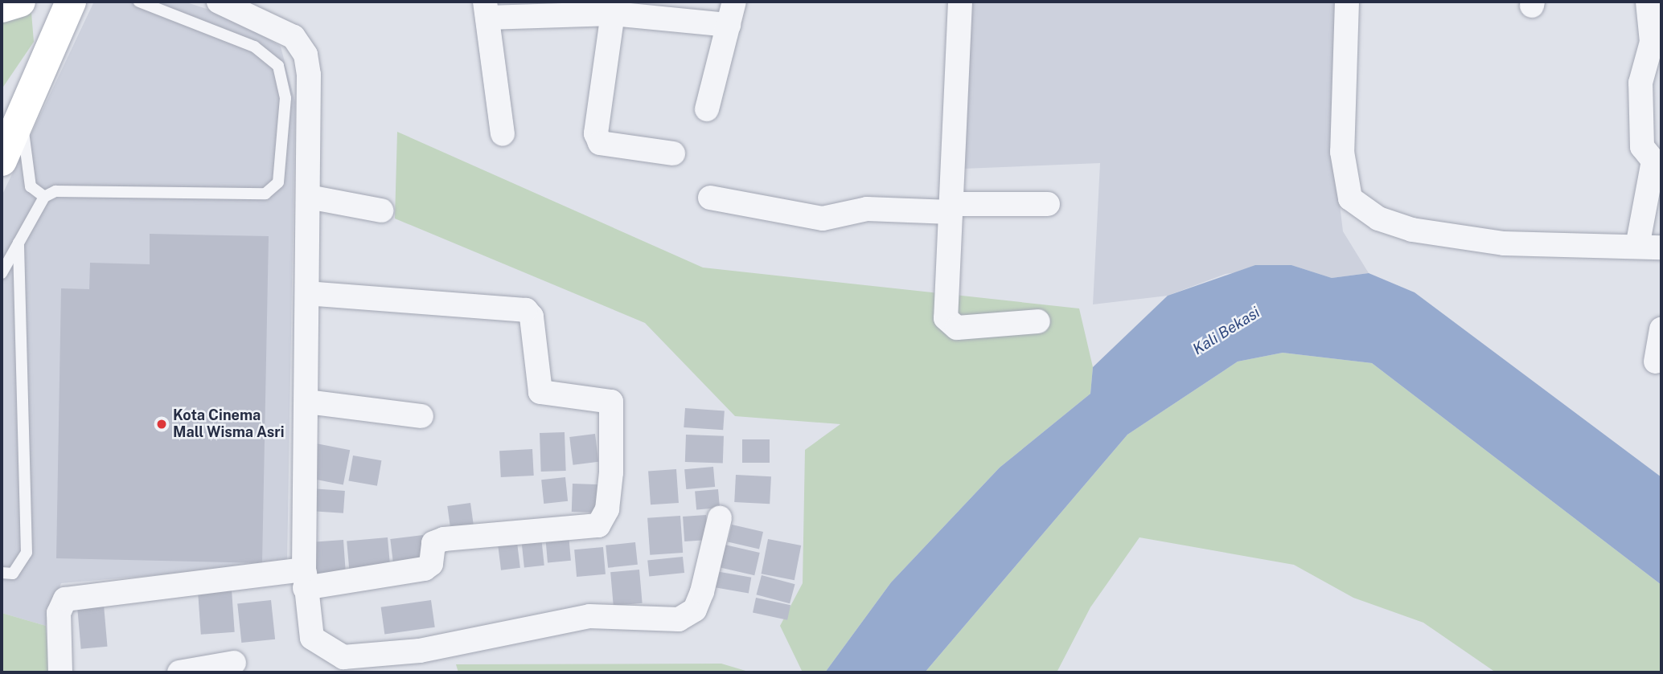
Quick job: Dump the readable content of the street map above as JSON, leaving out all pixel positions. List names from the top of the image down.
{
  "water": ["Kali Bekasi"],
  "places": ["Kota Cinema Mall Wisma Asri"]
}
